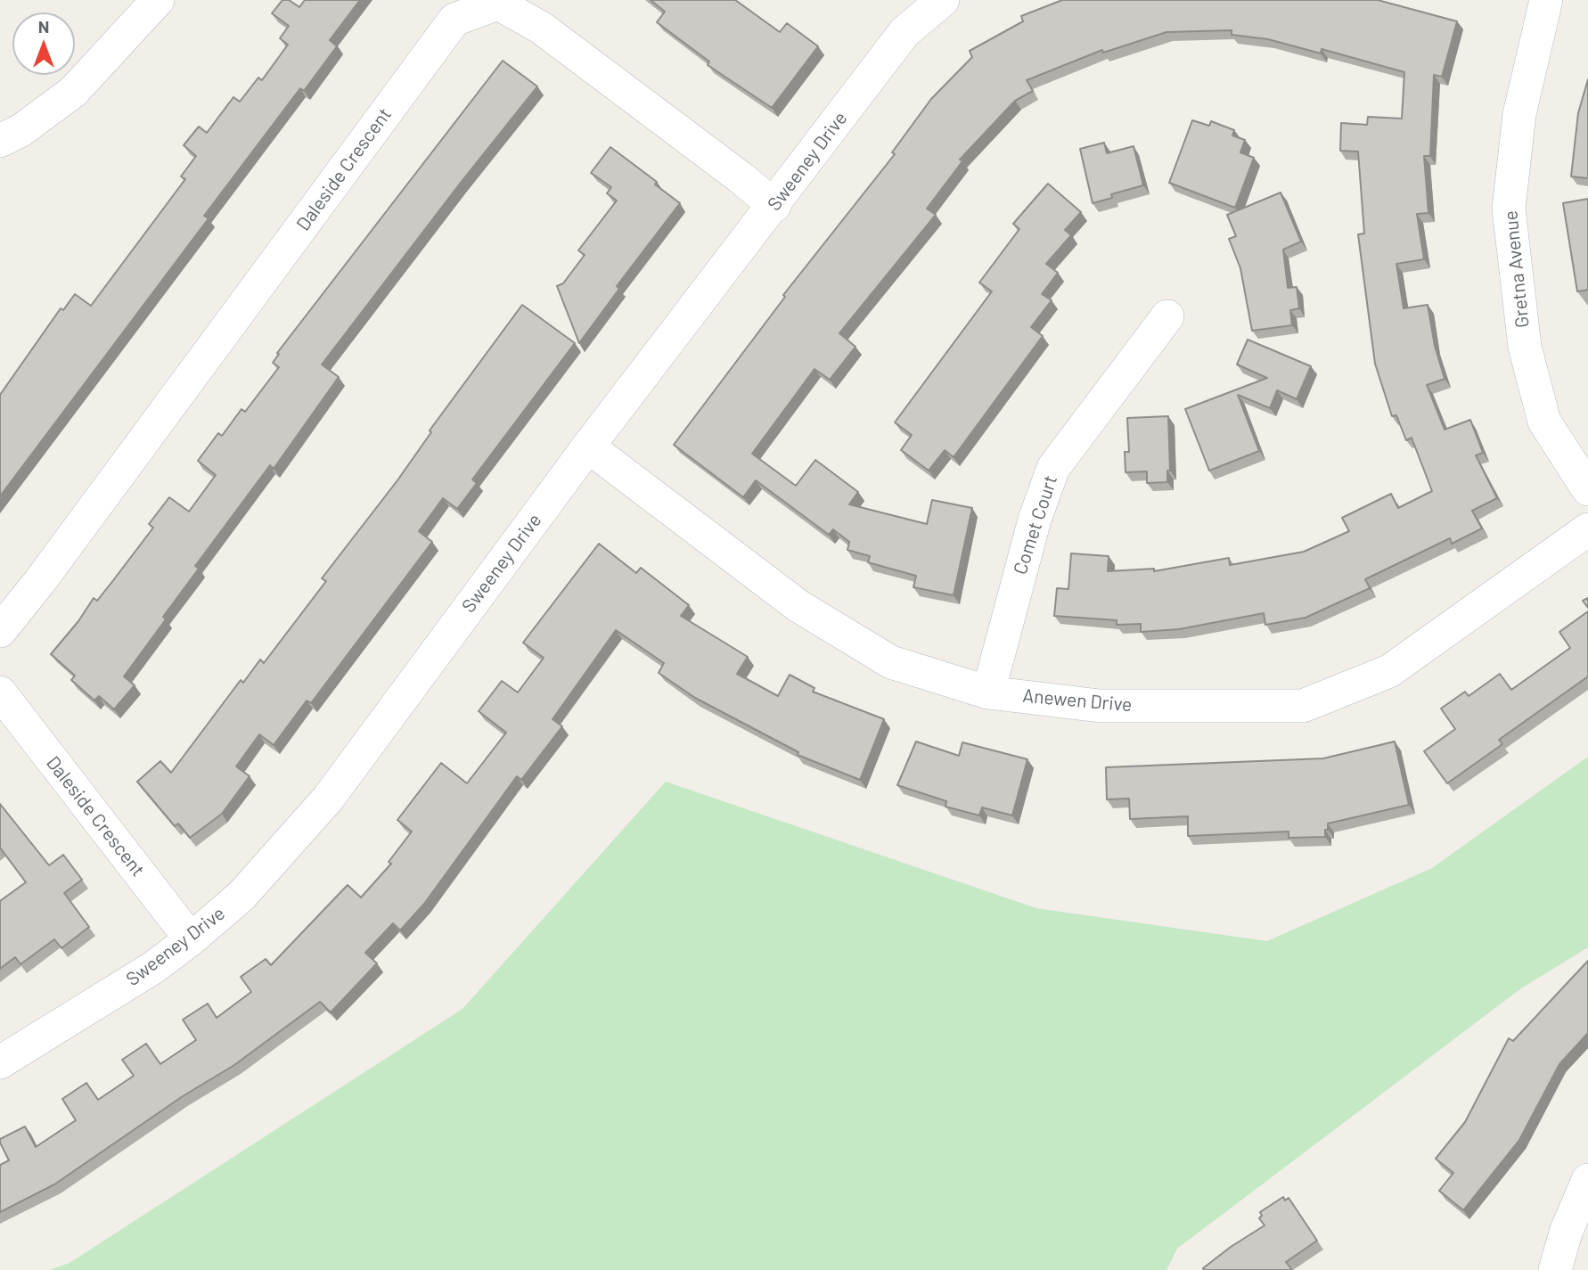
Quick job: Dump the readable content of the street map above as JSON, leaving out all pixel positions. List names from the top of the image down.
{
  "streets": {
    "street": [
      "Sweeney Drive",
      "Daleside Crescent",
      "Gretna Avenue",
      "Comet Court",
      "Anewen Drive"
    ]
  },
  "crossings": [
    ["Sweeney Drive", "Daleside Crescent"],
    ["Sweeney Drive", "Anewen Drive"],
    ["Comet Court", "Anewen Drive"]
  ],
  "north": "top"
}
